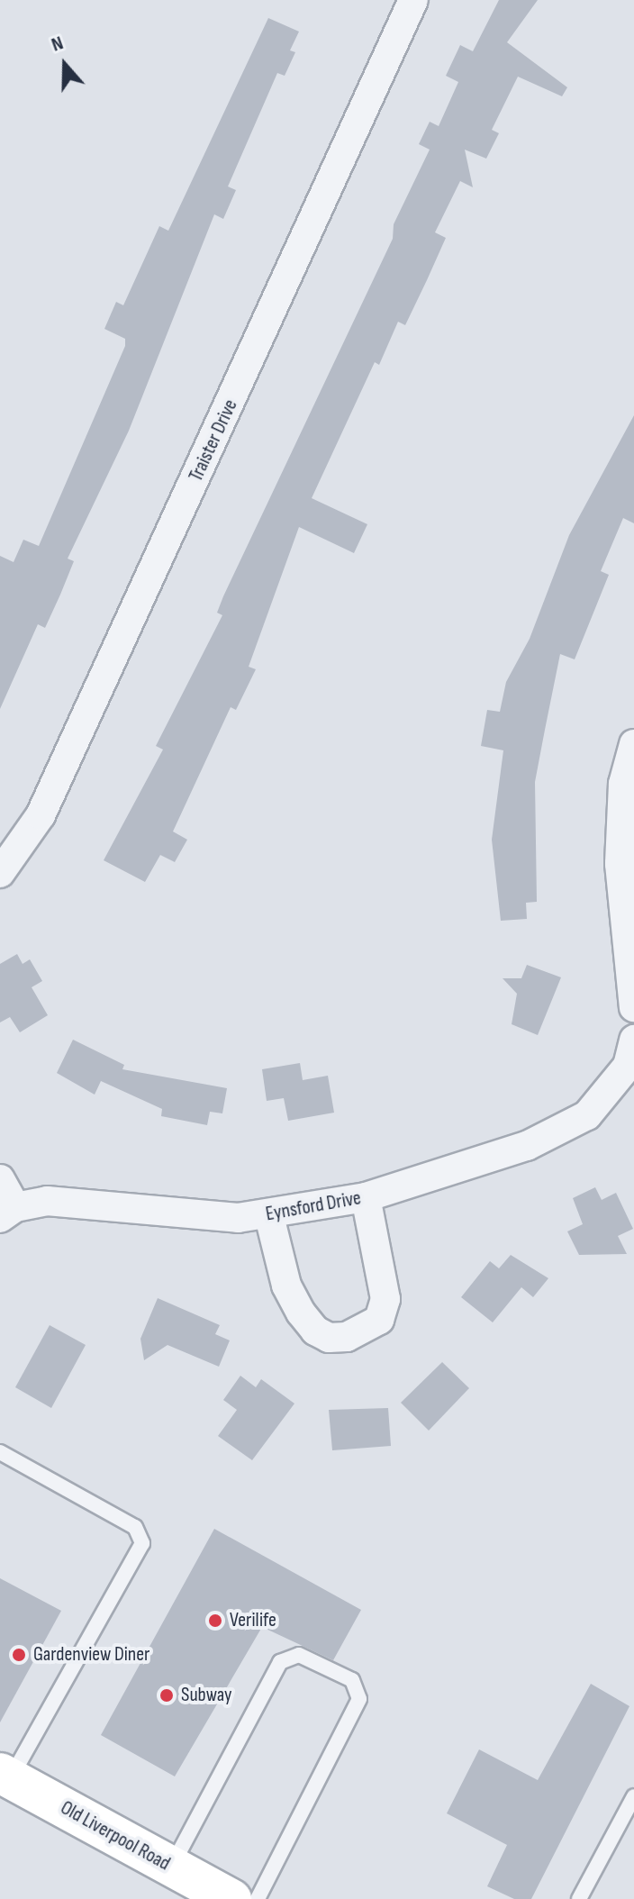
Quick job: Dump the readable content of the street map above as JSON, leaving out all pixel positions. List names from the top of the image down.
{
  "streets": {
    "main road": ["Old Liverpool Road"],
    "street": ["Traister Drive", "Eynsford Drive"]
  },
  "places": ["Verilife", "Gardenview Diner", "Subway"],
  "north": "top"
}
